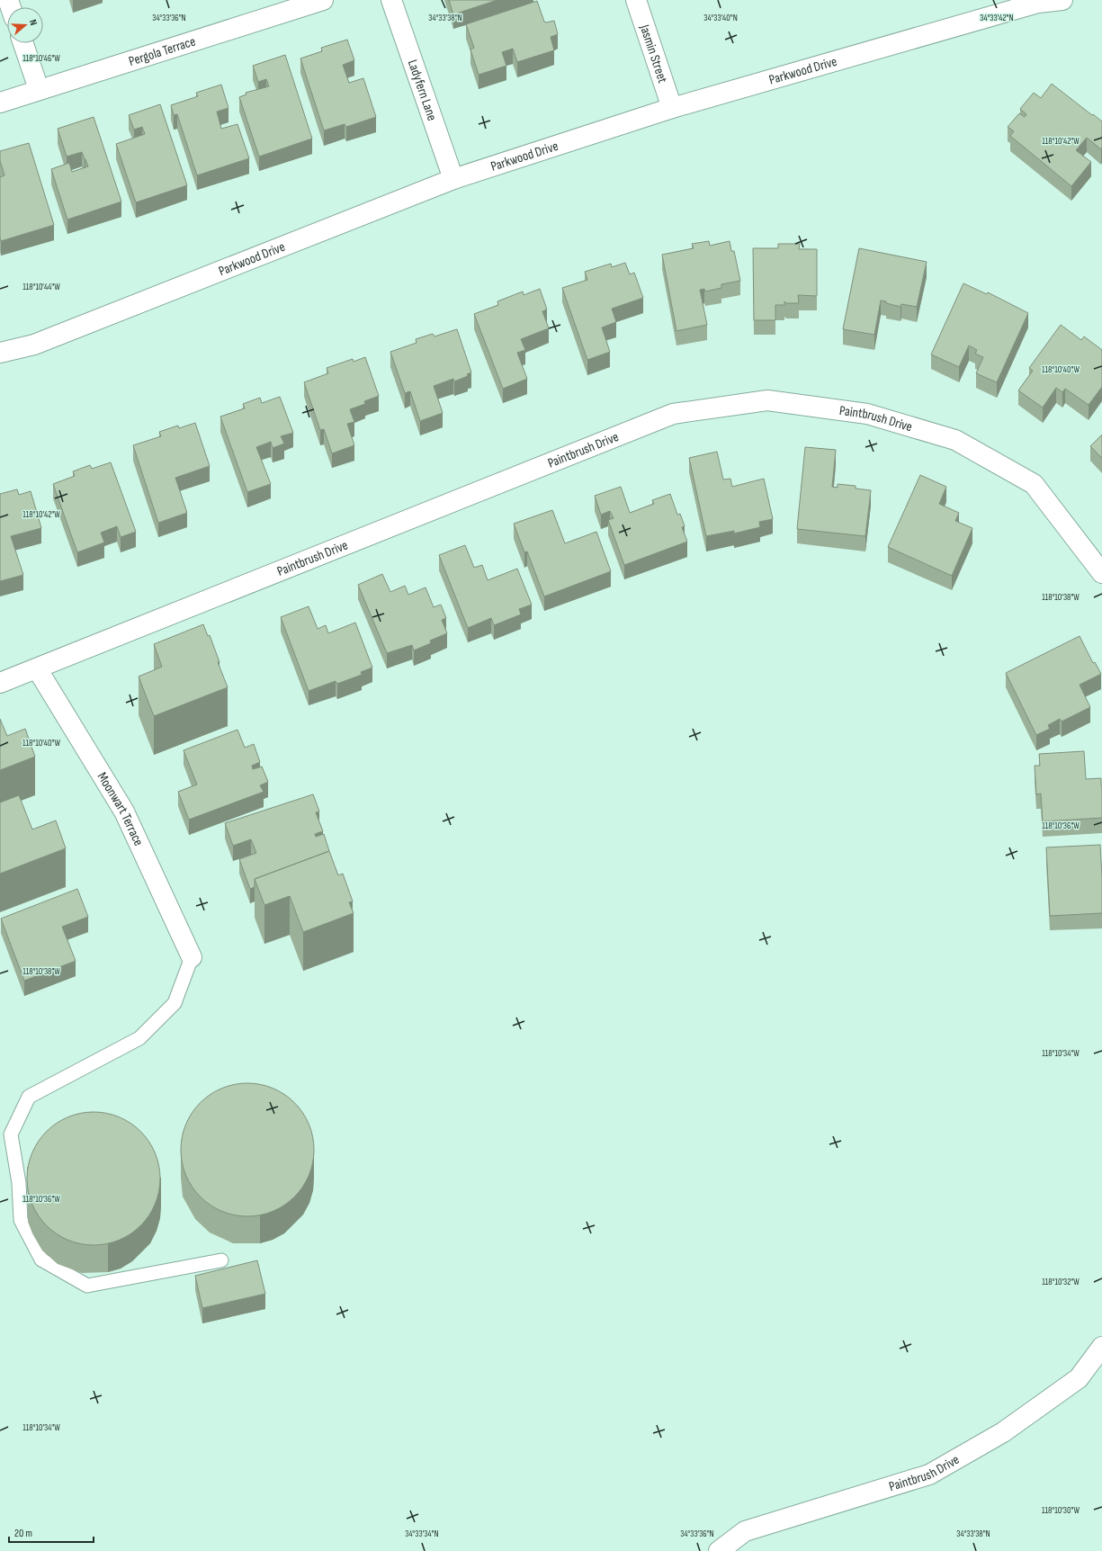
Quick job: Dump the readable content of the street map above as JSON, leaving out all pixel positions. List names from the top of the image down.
{
  "streets": {
    "street": [
      "Pergola Terrace",
      "Jasmin Street",
      "Parkwood Drive",
      "Ladyfern Lane",
      "Paintbrush Drive",
      "Moonwart Terrace"
    ]
  },
  "crossings": [
    ["Jasmin Street", "Parkwood Drive"],
    ["Parkwood Drive", "Ladyfern Lane"],
    ["Paintbrush Drive", "Moonwart Terrace"]
  ],
  "scale_bar": "20 m",
  "north": "right",
  "coordinates": [
    "34°33'36\"N",
    "34°33'38\"N",
    "34°33'40\"N",
    "34°33'42\"N",
    "118°10'46\"W",
    "118°10'42\"W",
    "118°10'44\"W",
    "118°10'40\"W",
    "118°10'38\"W",
    "118°10'36\"W",
    "118°10'34\"W",
    "118°10'32\"W",
    "118°10'30\"W",
    "34°33'34\"N"
  ]
}
